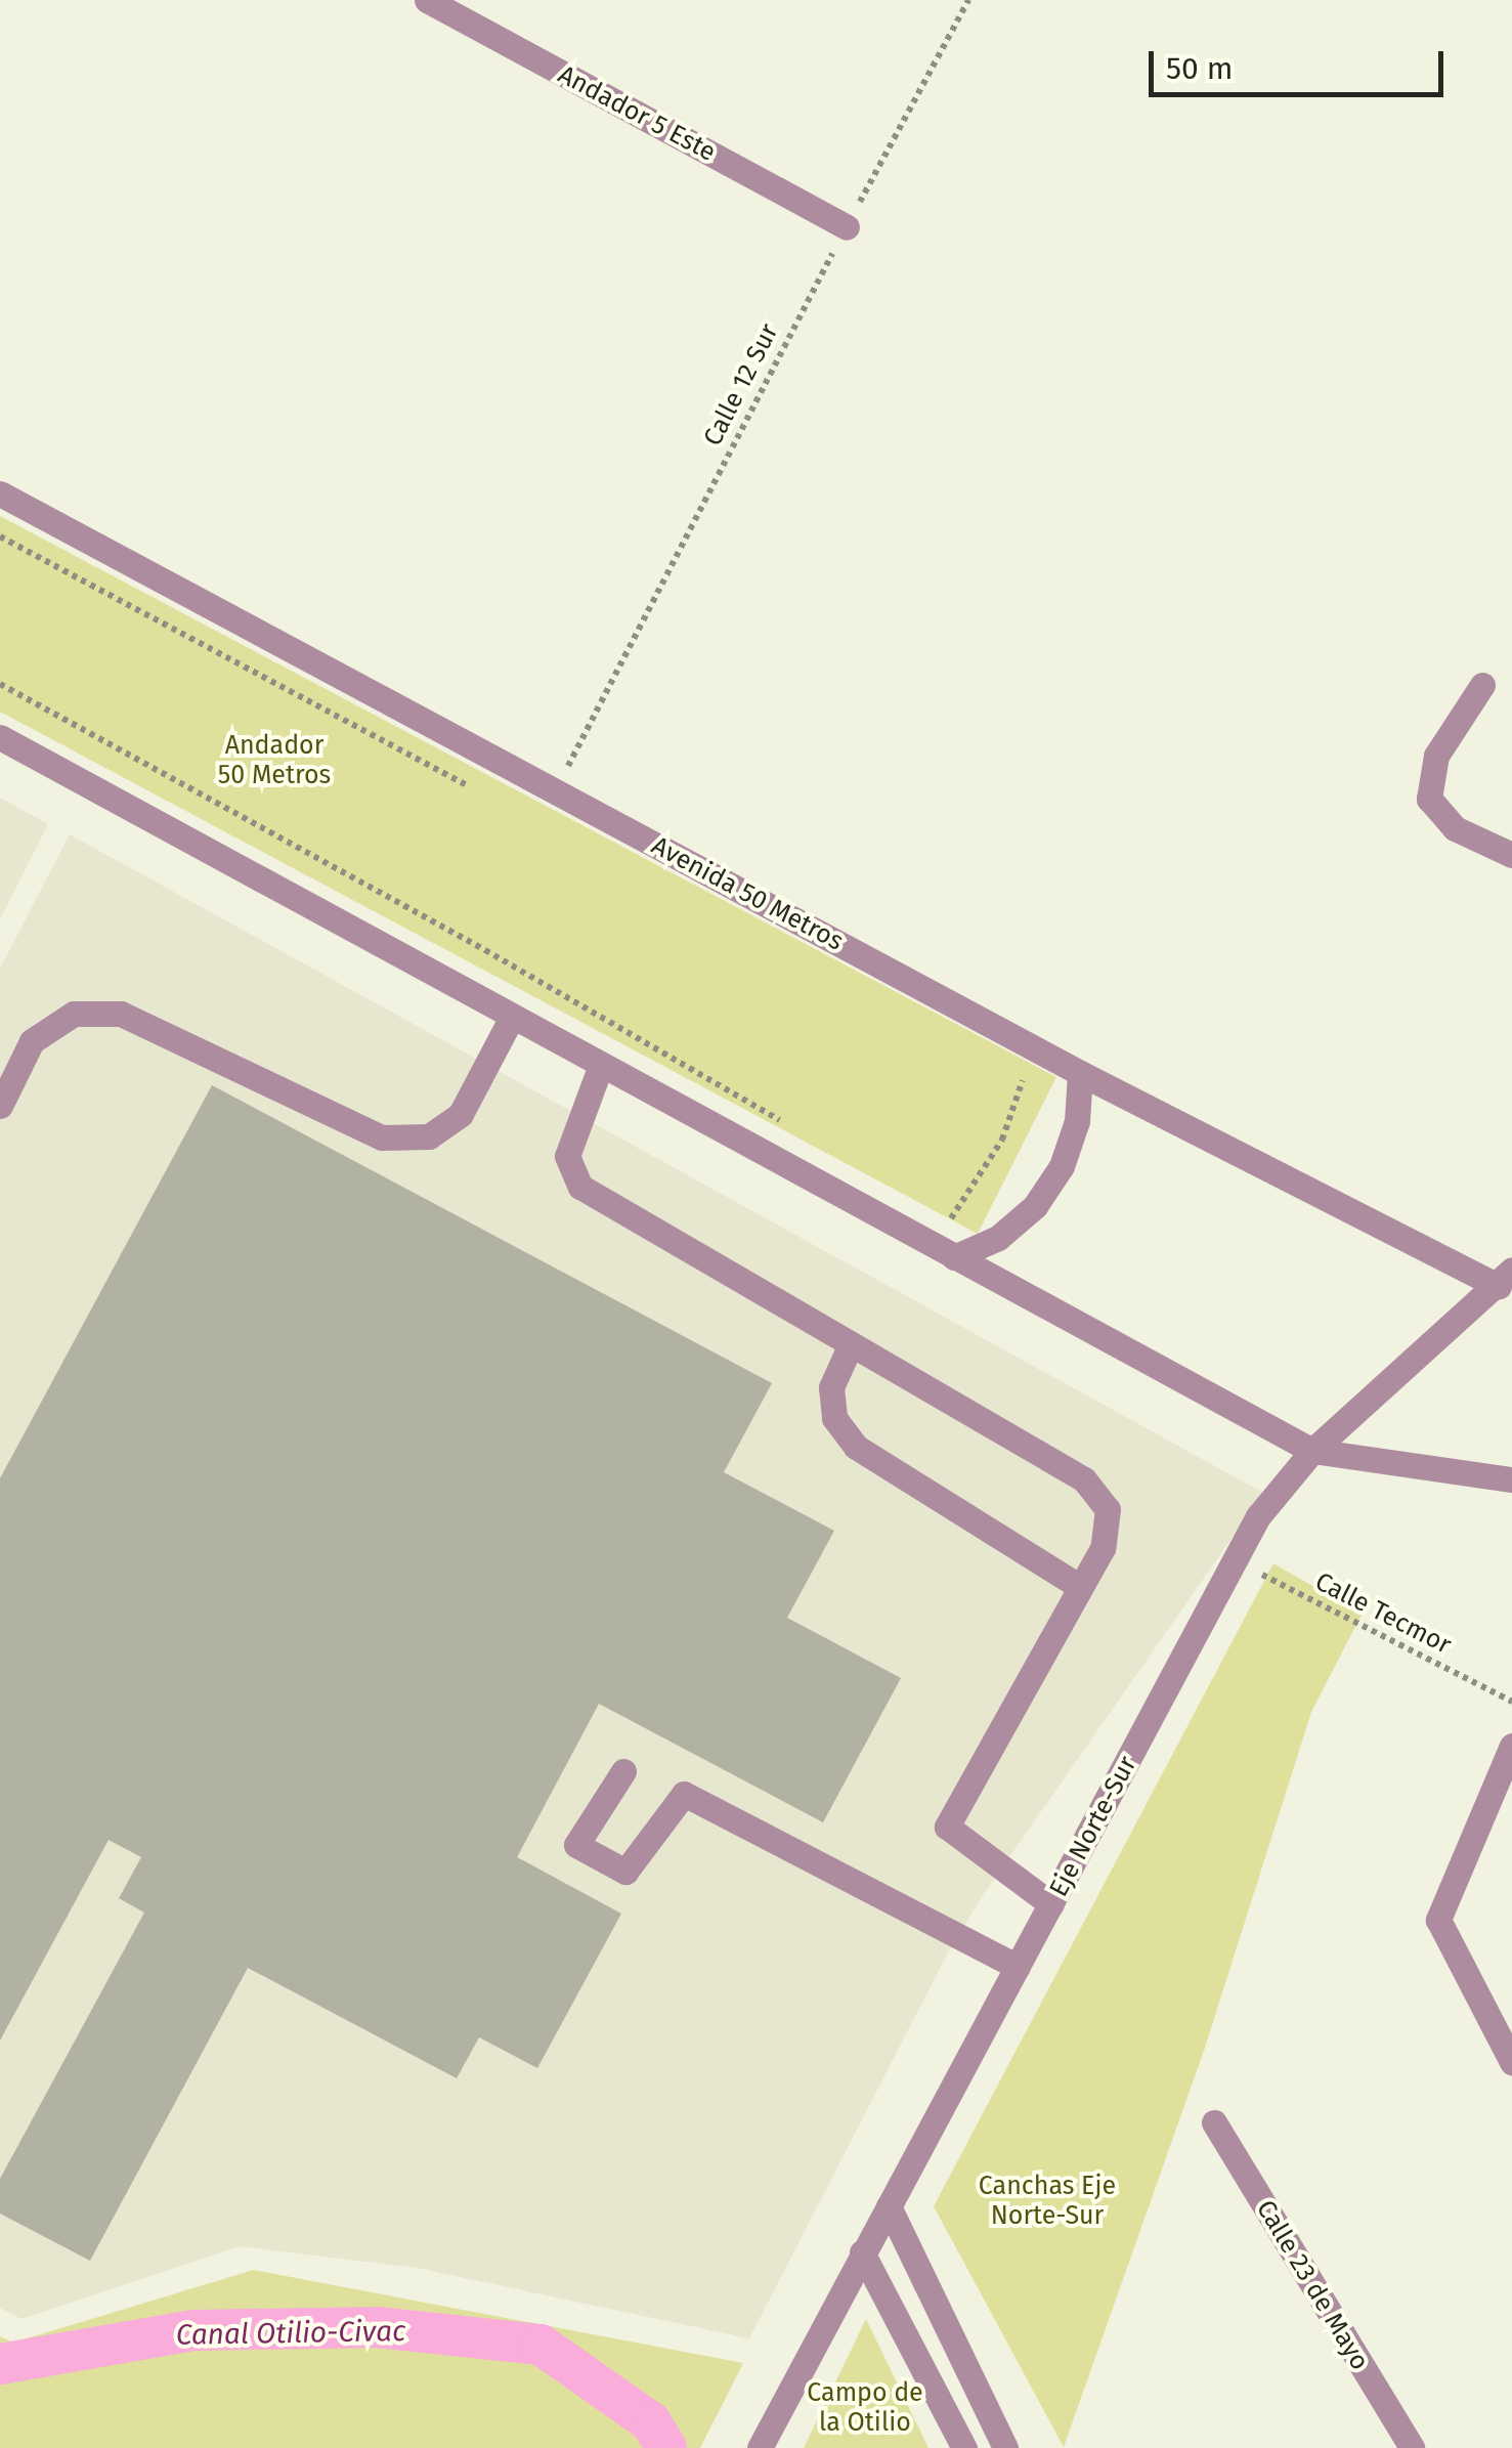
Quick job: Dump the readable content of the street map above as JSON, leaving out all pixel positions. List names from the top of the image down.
{
  "streets": {
    "street": [
      "Andador 5 Este",
      "Avenida 50 Metros",
      "Eje Norte-Sur",
      "Calle 23 de Mayo"
    ],
    "path": ["Calle 12 Sur", "Calle Tecmor"]
  },
  "crossings": [
    ["Andador 5 Este", "Calle 12 Sur"],
    ["Calle 12 Sur", "Avenida 50 Metros"],
    ["Avenida 50 Metros", "Eje Norte-Sur"],
    ["Calle Tecmor", "Eje Norte-Sur"]
  ],
  "water": ["Canal Otilio-Civac"],
  "parks": ["Andador 50 Metros", "Canchas Eje Norte-Sur", "Campo de la Otilio"],
  "scale_bar": "50 m"
}
